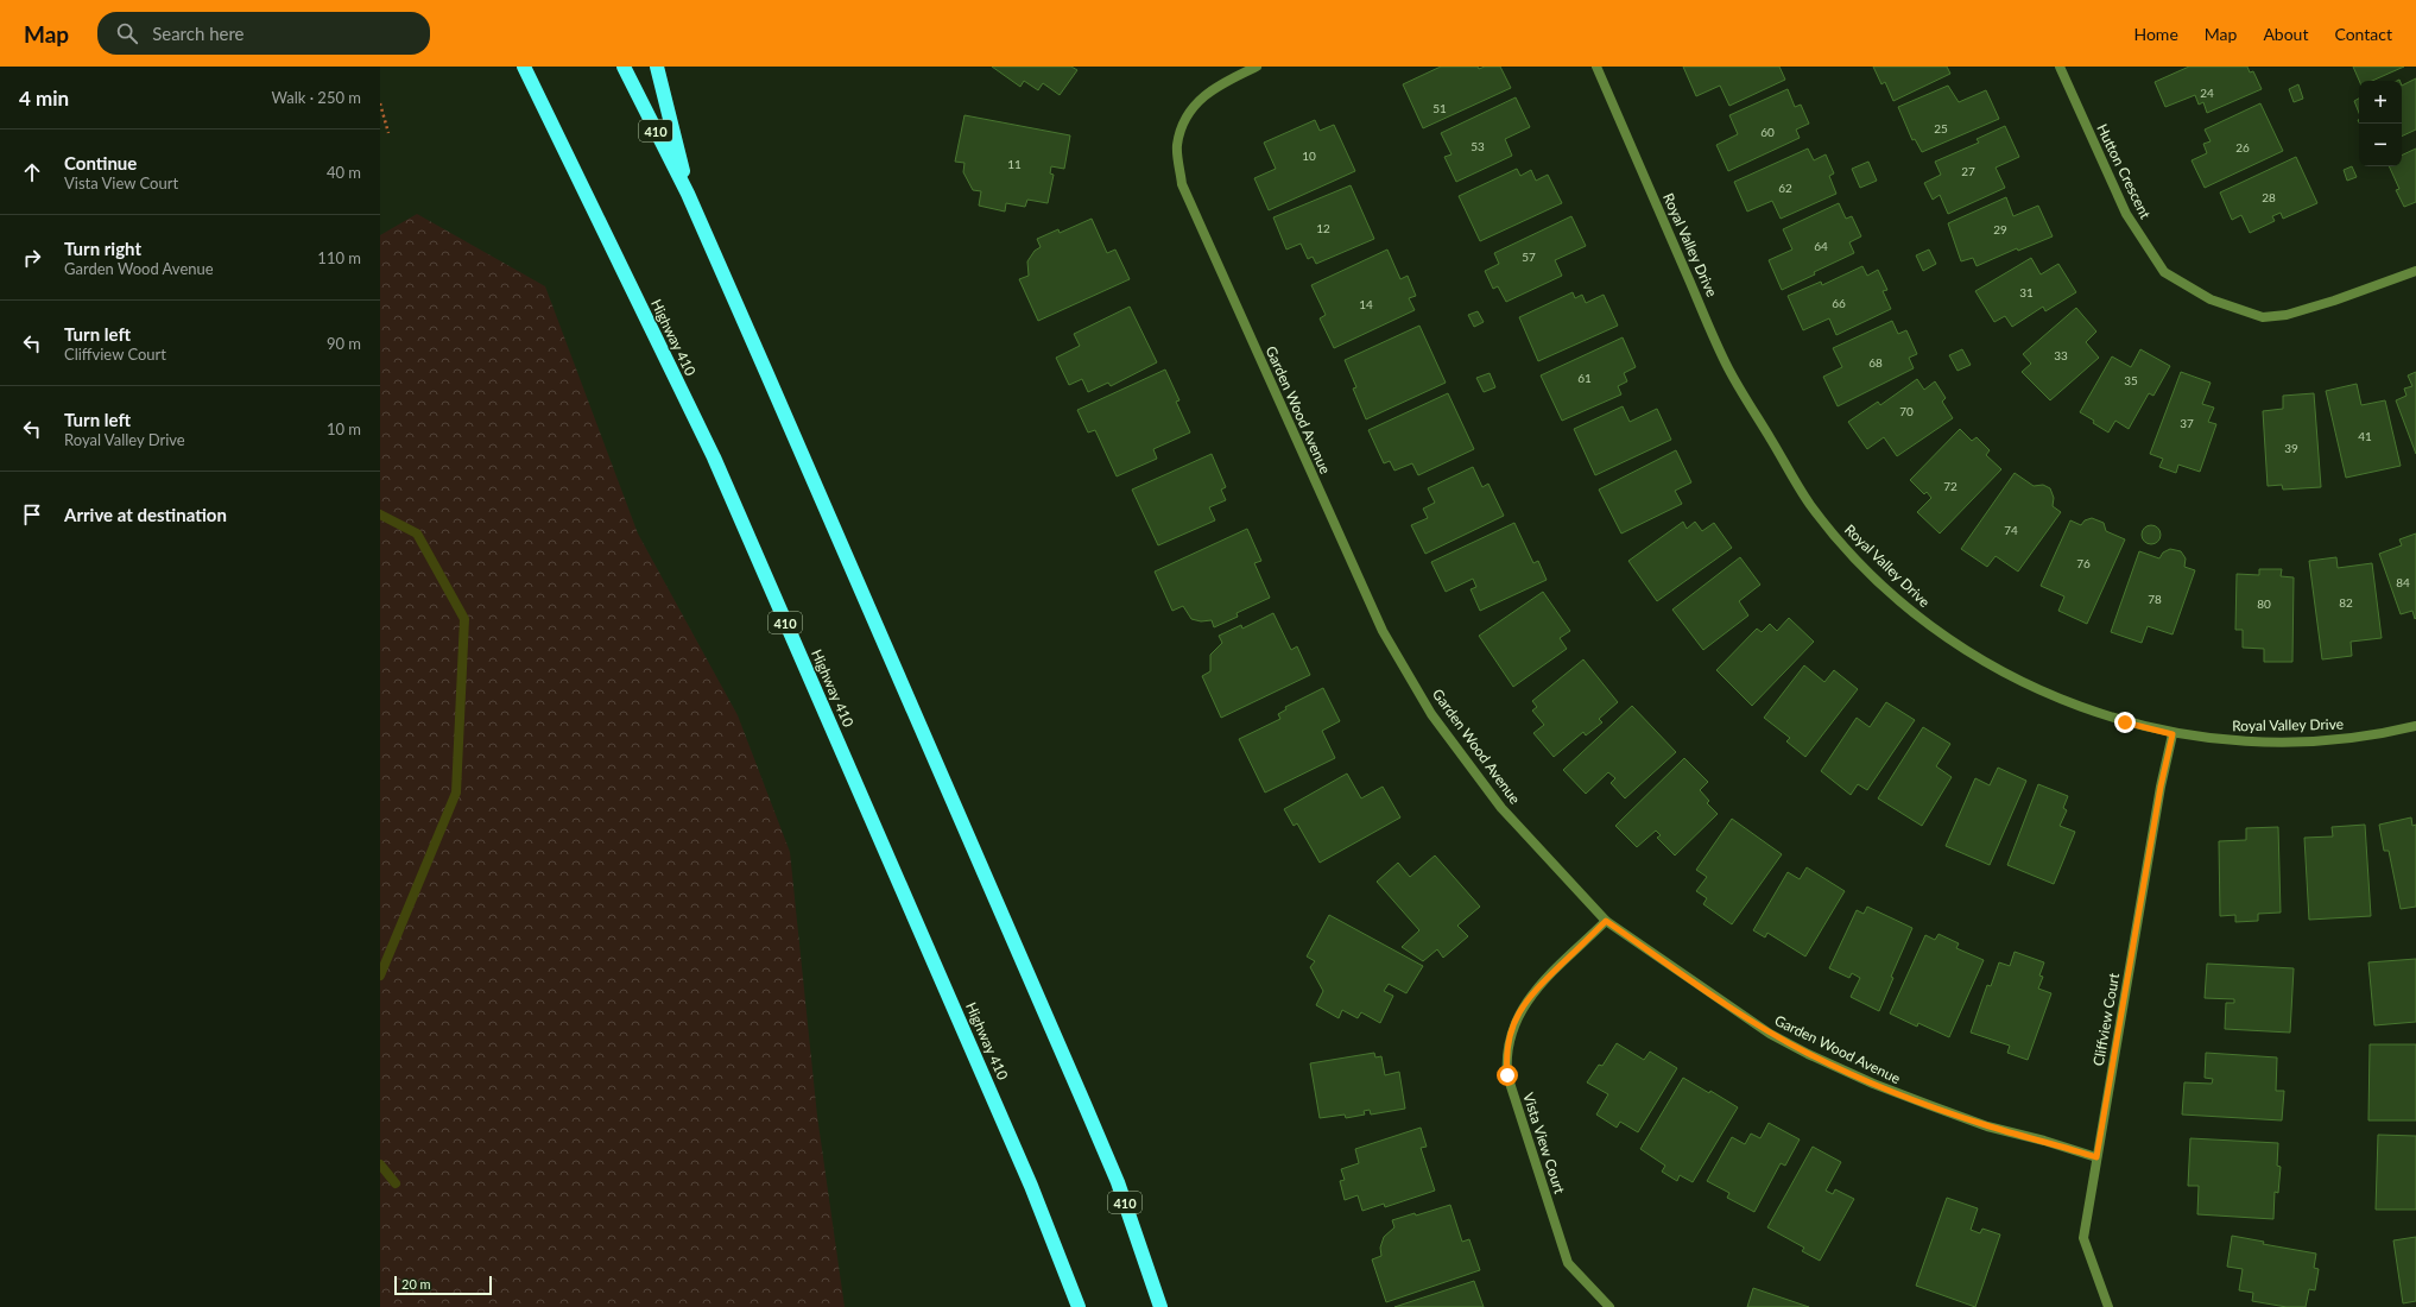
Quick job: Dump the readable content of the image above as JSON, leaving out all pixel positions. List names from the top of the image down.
{
  "streets": {
    "highway": ["410", "Highway 410"],
    "street": [
      "Hutton Crescent",
      "Royal Valley Drive",
      "Garden Wood Avenue",
      "Cliffview Court",
      "Vista View Court"
    ]
  },
  "crossings": [
    ["Royal Valley Drive", "Cliffview Court"],
    ["Garden Wood Avenue", "Cliffview Court"],
    ["Garden Wood Avenue", "Vista View Court"]
  ],
  "house_numbers": [
    "24",
    "51",
    "25",
    "60",
    "53",
    "26",
    "10",
    "11",
    "27",
    "62",
    "28",
    "12",
    "29",
    "64",
    "57",
    "31",
    "66",
    "14",
    "33",
    "68",
    "61",
    "35",
    "70",
    "37",
    "41",
    "39",
    "72",
    "74",
    "76",
    "84",
    "78",
    "82",
    "80"
  ],
  "scale_bar": "20 m",
  "page": {
    "header": "Map",
    "search": "Search here",
    "nav": [
      "Home",
      "Map",
      "About",
      "Contact"
    ],
    "heading": ["4 min", "Walk · 250 m"],
    "map_buttons": ["+", "−"],
    "list": [
      ["Continue", "Vista View Court", "40 m"],
      ["Turn right", "Garden Wood Avenue", "110 m"],
      ["Turn left", "Cliffview Court", "90 m"],
      ["Turn left", "Royal Valley Drive", "10 m"],
      "Arrive at destination"
    ],
    "scale": "20 m"
  }
}
